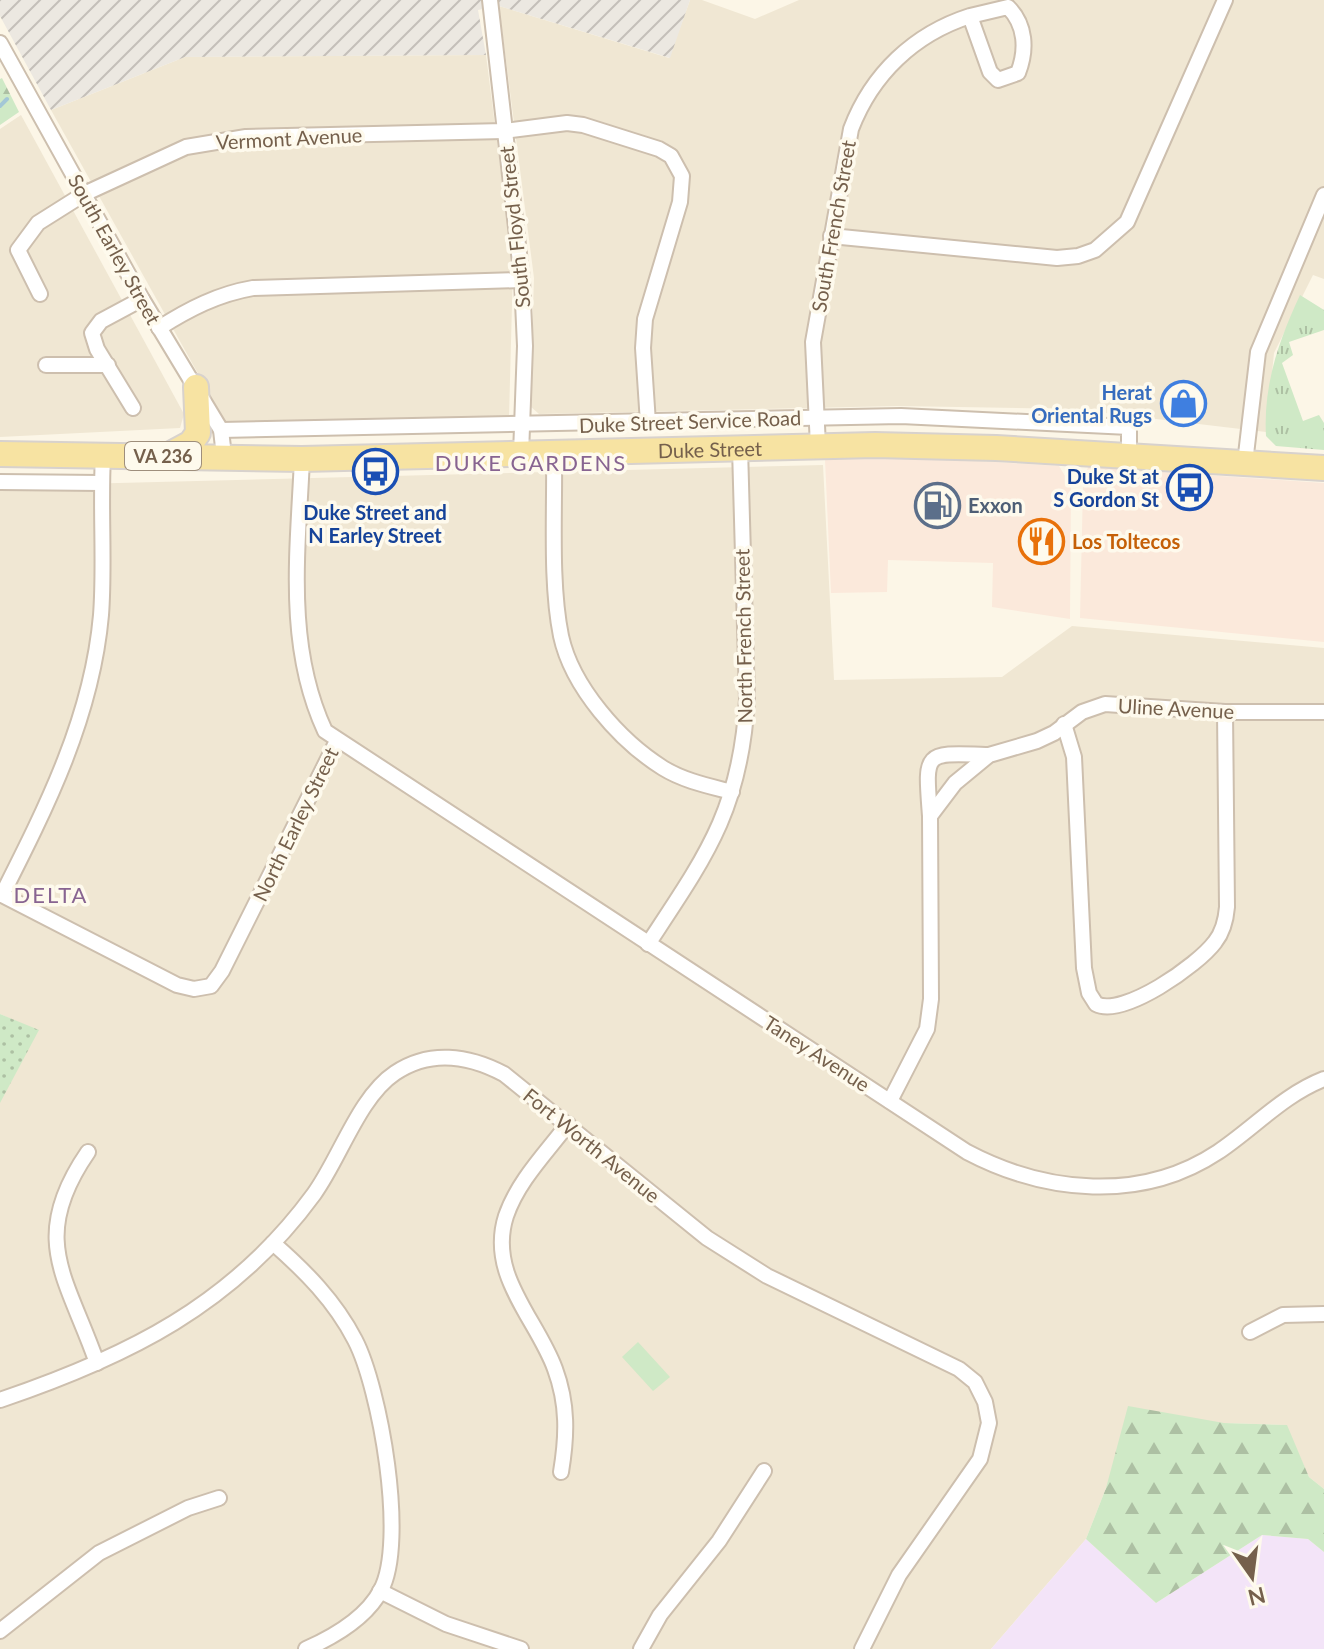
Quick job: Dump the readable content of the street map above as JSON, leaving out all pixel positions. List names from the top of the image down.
{
  "streets": {
    "main road": ["Duke Street", "VA 236"],
    "street": [
      "Vermont Avenue",
      "South French Street",
      "South Floyd Street",
      "South Earley Street",
      "Duke Street Service Road",
      "North French Street",
      "Uline Avenue",
      "North Earley Street",
      "Taney Avenue",
      "Fort Worth Avenue"
    ]
  },
  "crossings": [
    ["Vermont Avenue", "South Floyd Street"],
    ["Vermont Avenue", "South Earley Street"],
    ["Vermont Avenue", "Duke Street Service Road"],
    ["South French Street", "Duke Street Service Road"],
    ["South French Street", "Duke Street"],
    ["South Floyd Street", "Duke Street Service Road"],
    ["South Floyd Street", "Duke Street"],
    ["South Earley Street", "Duke Street Service Road"],
    ["South Earley Street", "Duke Street"],
    ["Duke Street Service Road", "Duke Street"],
    ["Duke Street", "North French Street"],
    ["Duke Street", "North Earley Street"],
    ["North French Street", "Taney Avenue"],
    ["North Earley Street", "Taney Avenue"]
  ],
  "districts": ["DUKE GARDENS", "DELTA"],
  "places": {
    "shop": ["Herat Oriental Rugs"],
    "bus stop": ["Duke Street and N Earley Street", "Duke St at S Gordon St"],
    "fuel station": ["Exxon"],
    "restaurant": ["Los Toltecos"]
  },
  "north": "bottom"
}
